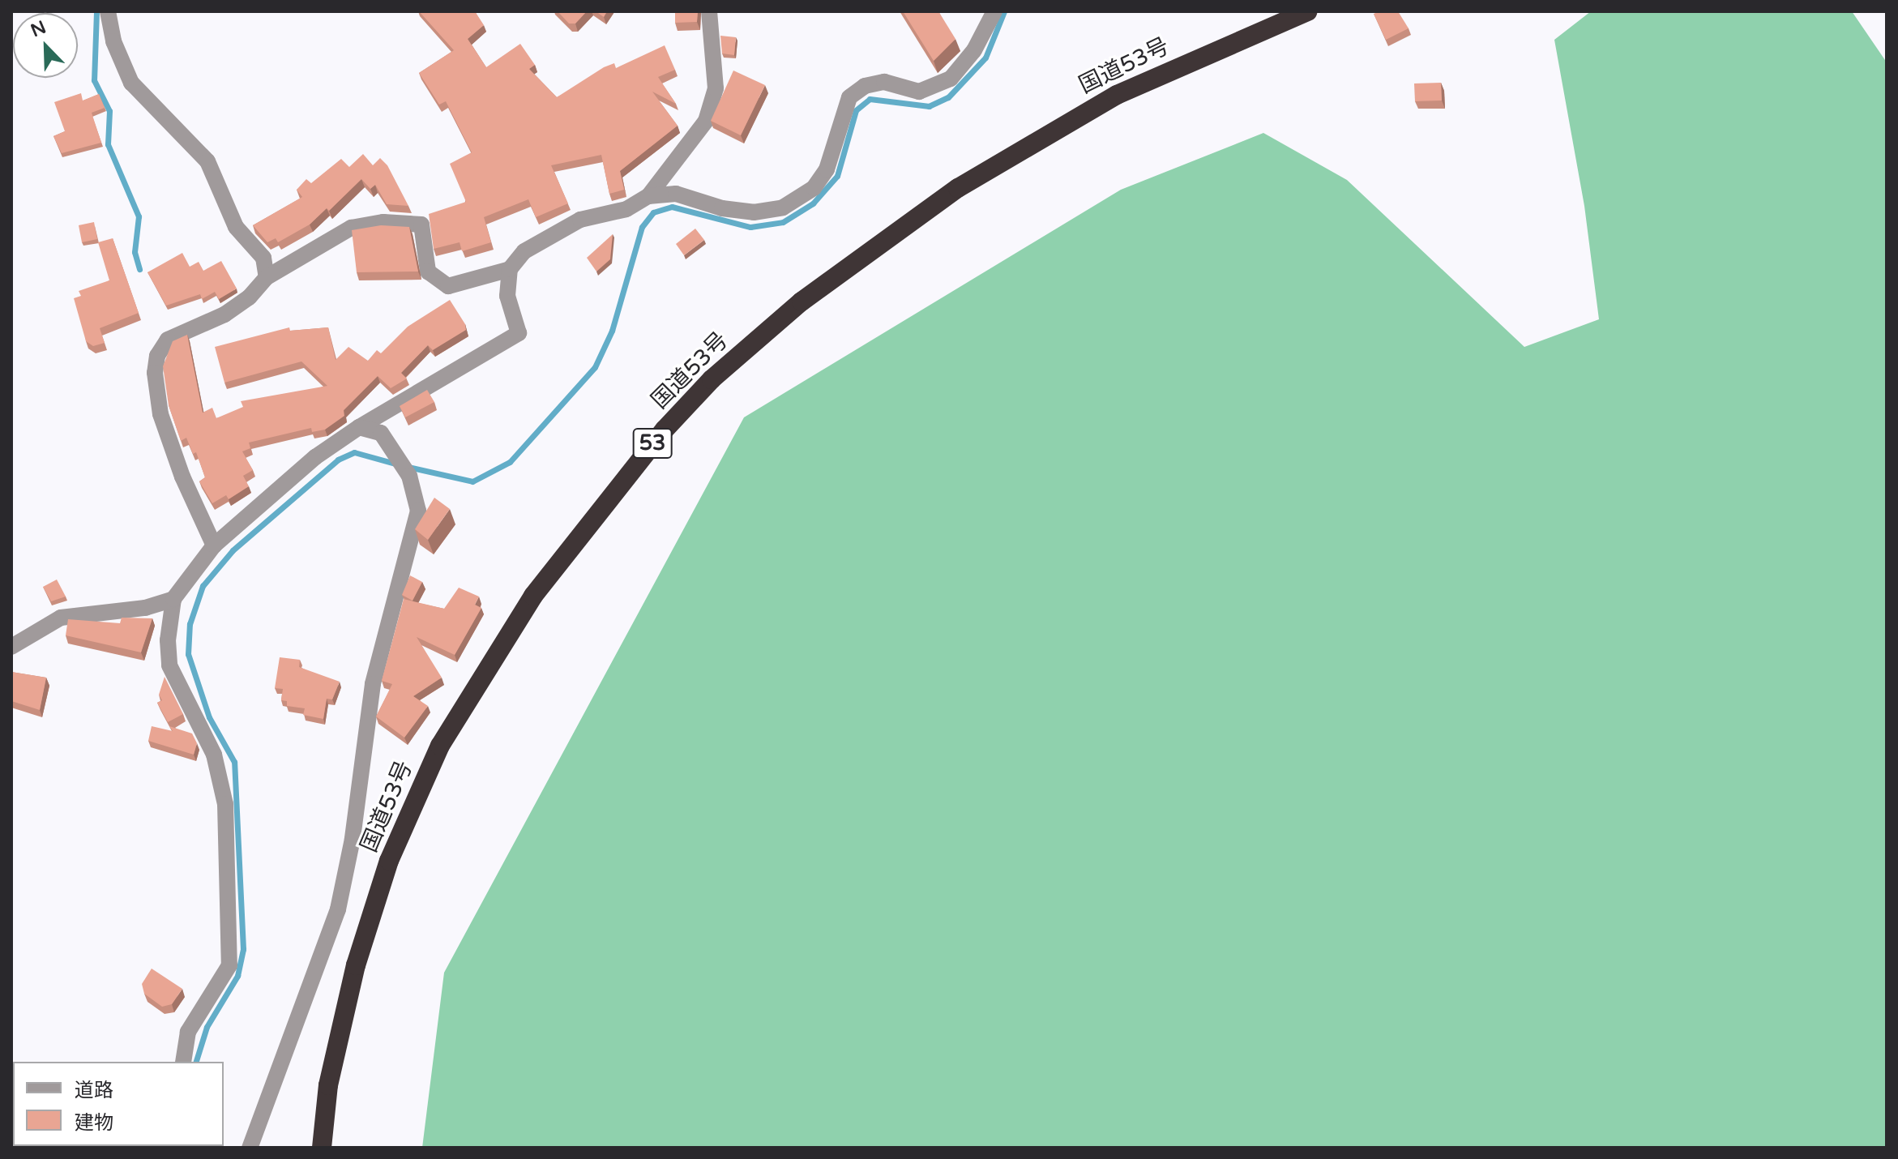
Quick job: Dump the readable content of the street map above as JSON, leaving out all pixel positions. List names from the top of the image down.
{
  "streets": {
    "highway": ["国道53号", "53"]
  },
  "legend": ["道路", "建物"],
  "north": "top left"
}
